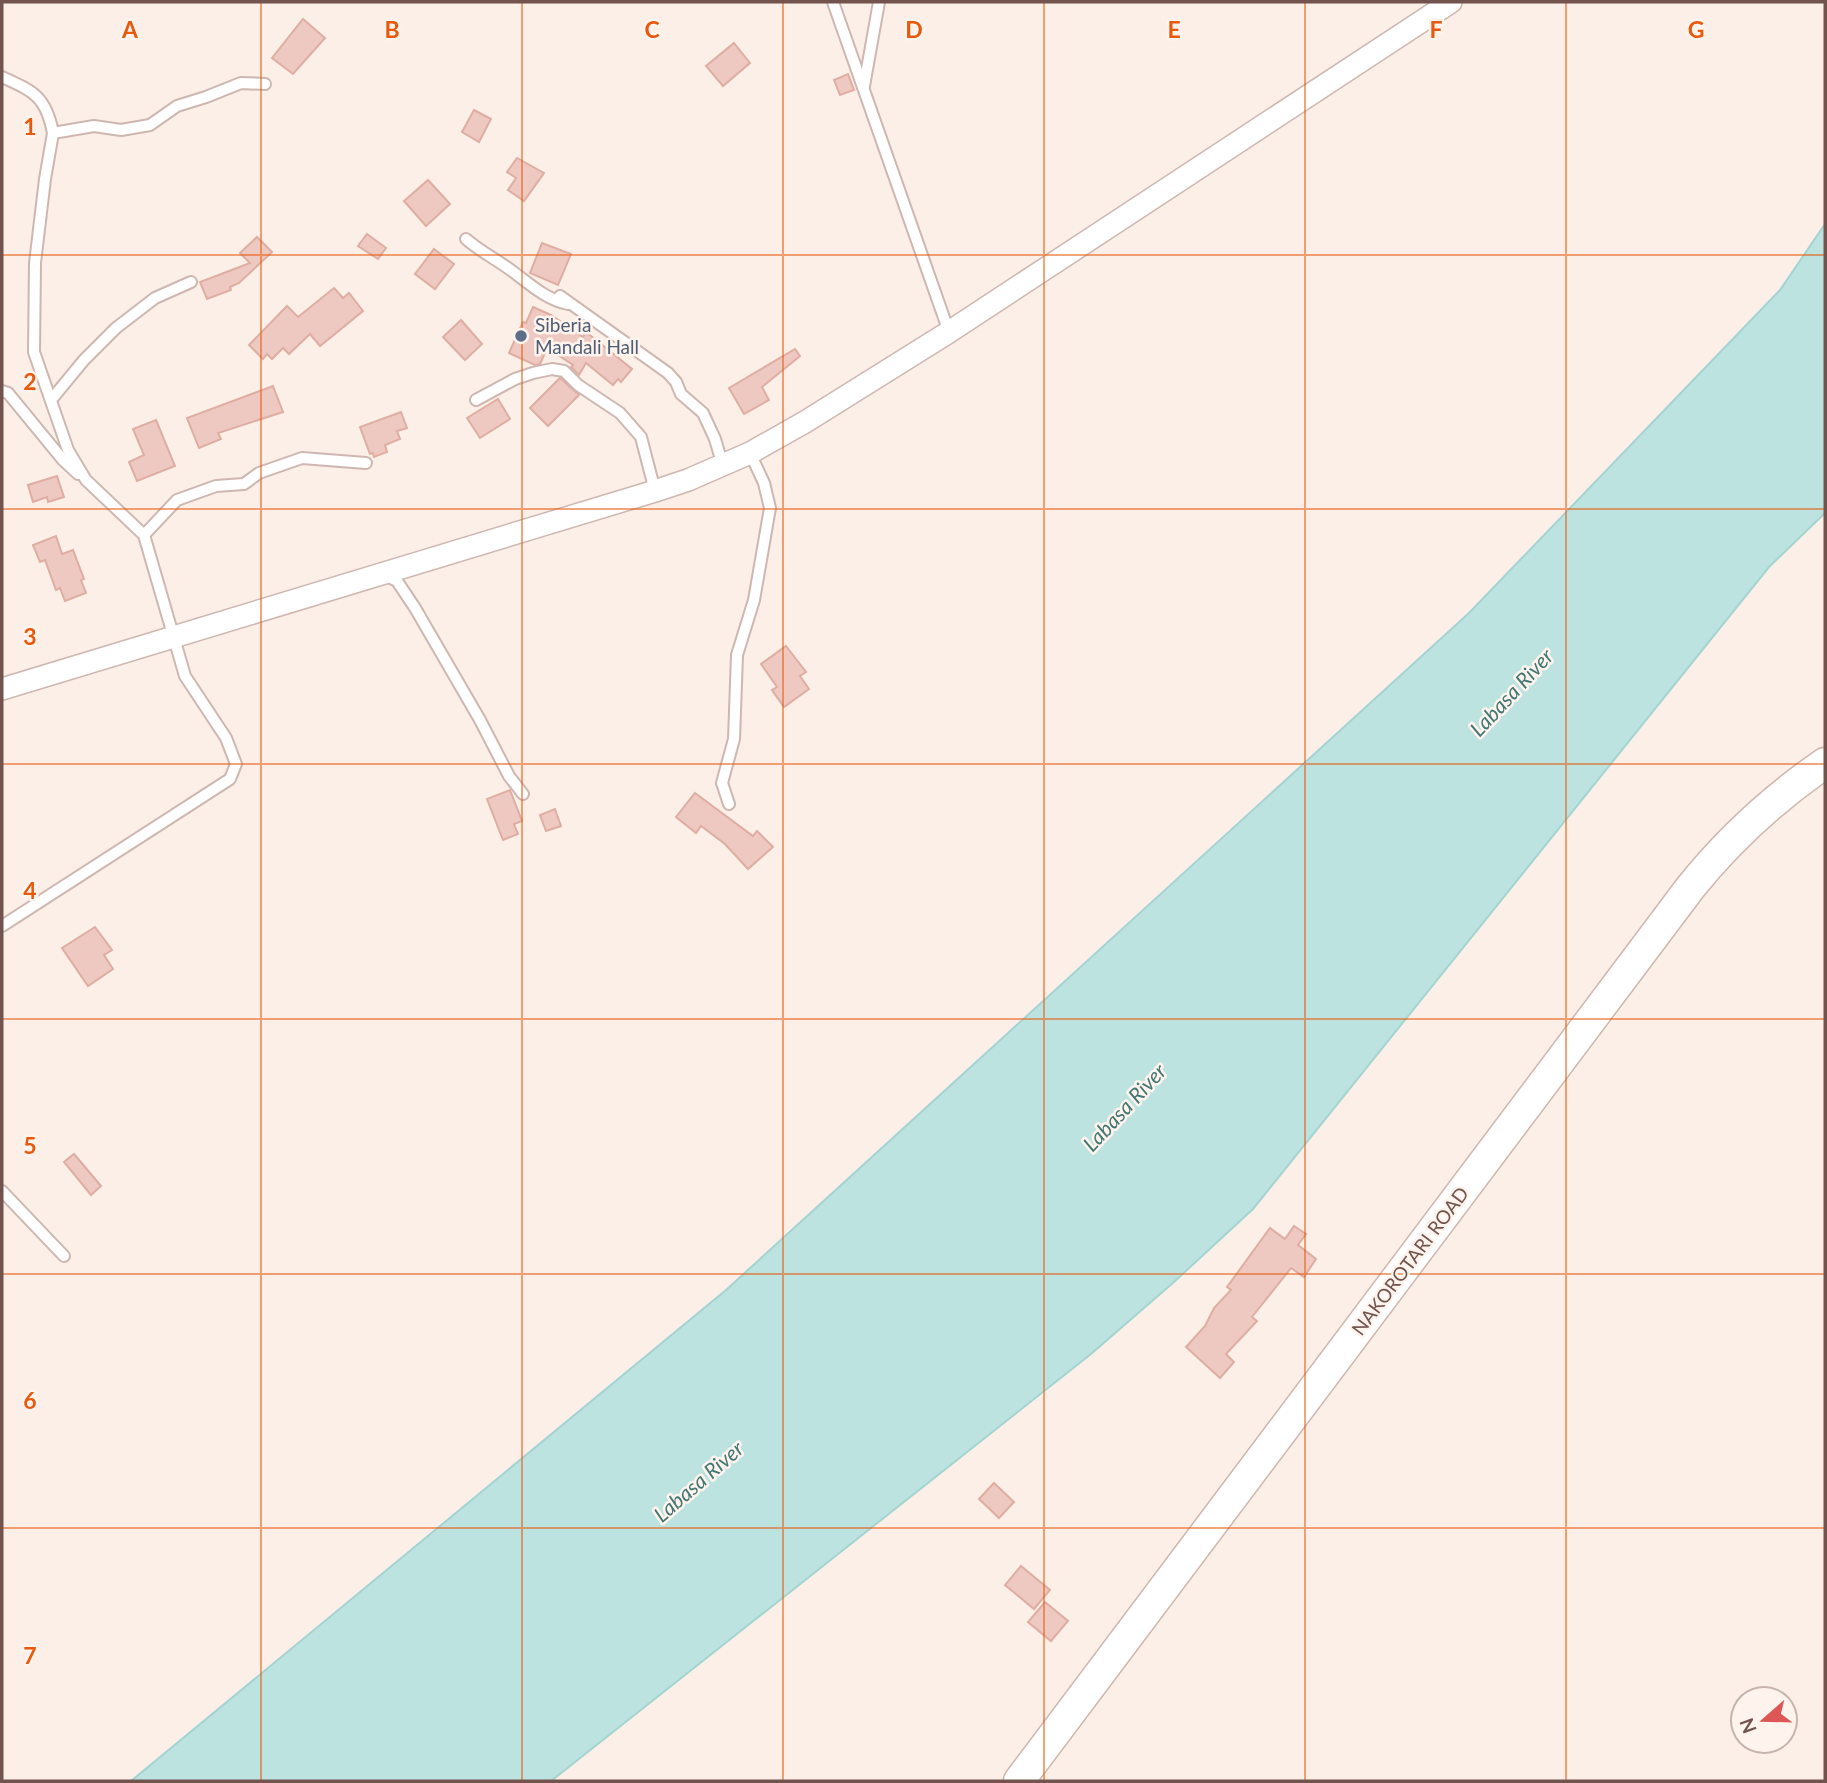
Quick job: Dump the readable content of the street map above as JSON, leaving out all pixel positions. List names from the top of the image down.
{
  "streets": {
    "street": ["NAKOROTARI ROAD"]
  },
  "water": ["Labasa River"],
  "places": ["Siberia Mandali Hall"],
  "north": "left",
  "grid": {
    "columns": [
      "A",
      "B",
      "C",
      "D",
      "E",
      "F",
      "G"
    ],
    "rows": [
      "1",
      "2",
      "3",
      "4",
      "5",
      "6",
      "7"
    ]
  }
}
